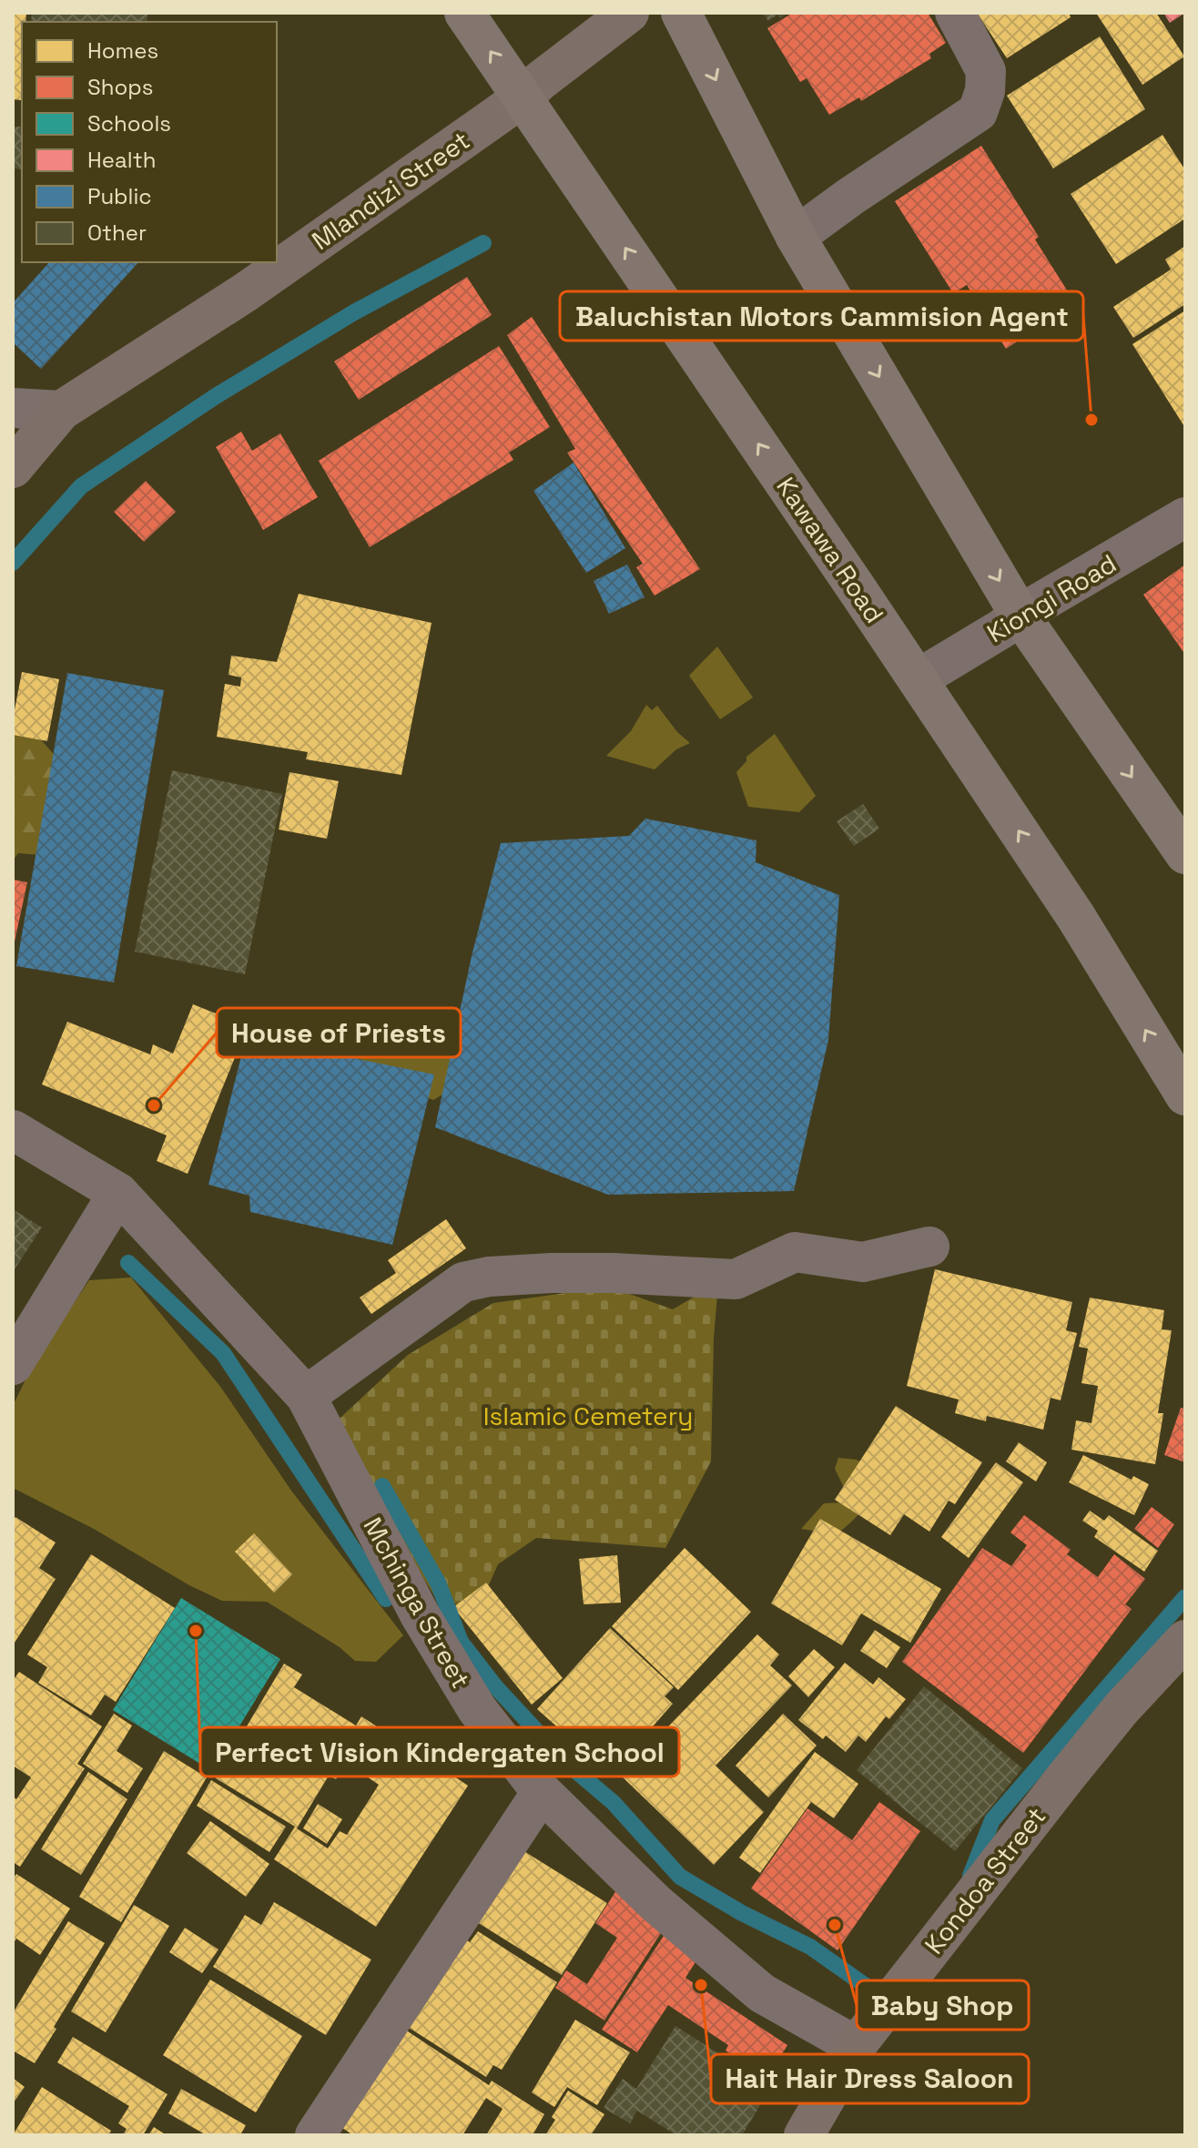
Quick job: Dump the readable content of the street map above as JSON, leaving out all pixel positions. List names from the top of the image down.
{
  "streets": {
    "main road": ["Kawawa Road"],
    "street": [
      "Mlandizi Street",
      "Kiongi Road",
      "Mchinga Street",
      "Kondoa Street"
    ]
  },
  "crossings": [
    ["Mlandizi Street", "Kawawa Road"],
    ["Kawawa Road", "Kiongi Road"],
    ["Mchinga Street", "Kondoa Street"]
  ],
  "parks": ["Islamic Cemetery"],
  "places": [
    "Baluchistan Motors Cammision Agent",
    "House of Priests",
    "Perfect Vision Kindergaten School",
    "Baby Shop",
    "Hait Hair Dress Saloon"
  ],
  "legend": [
    "Homes",
    "Shops",
    "Schools",
    "Health",
    "Public",
    "Other"
  ]
}
